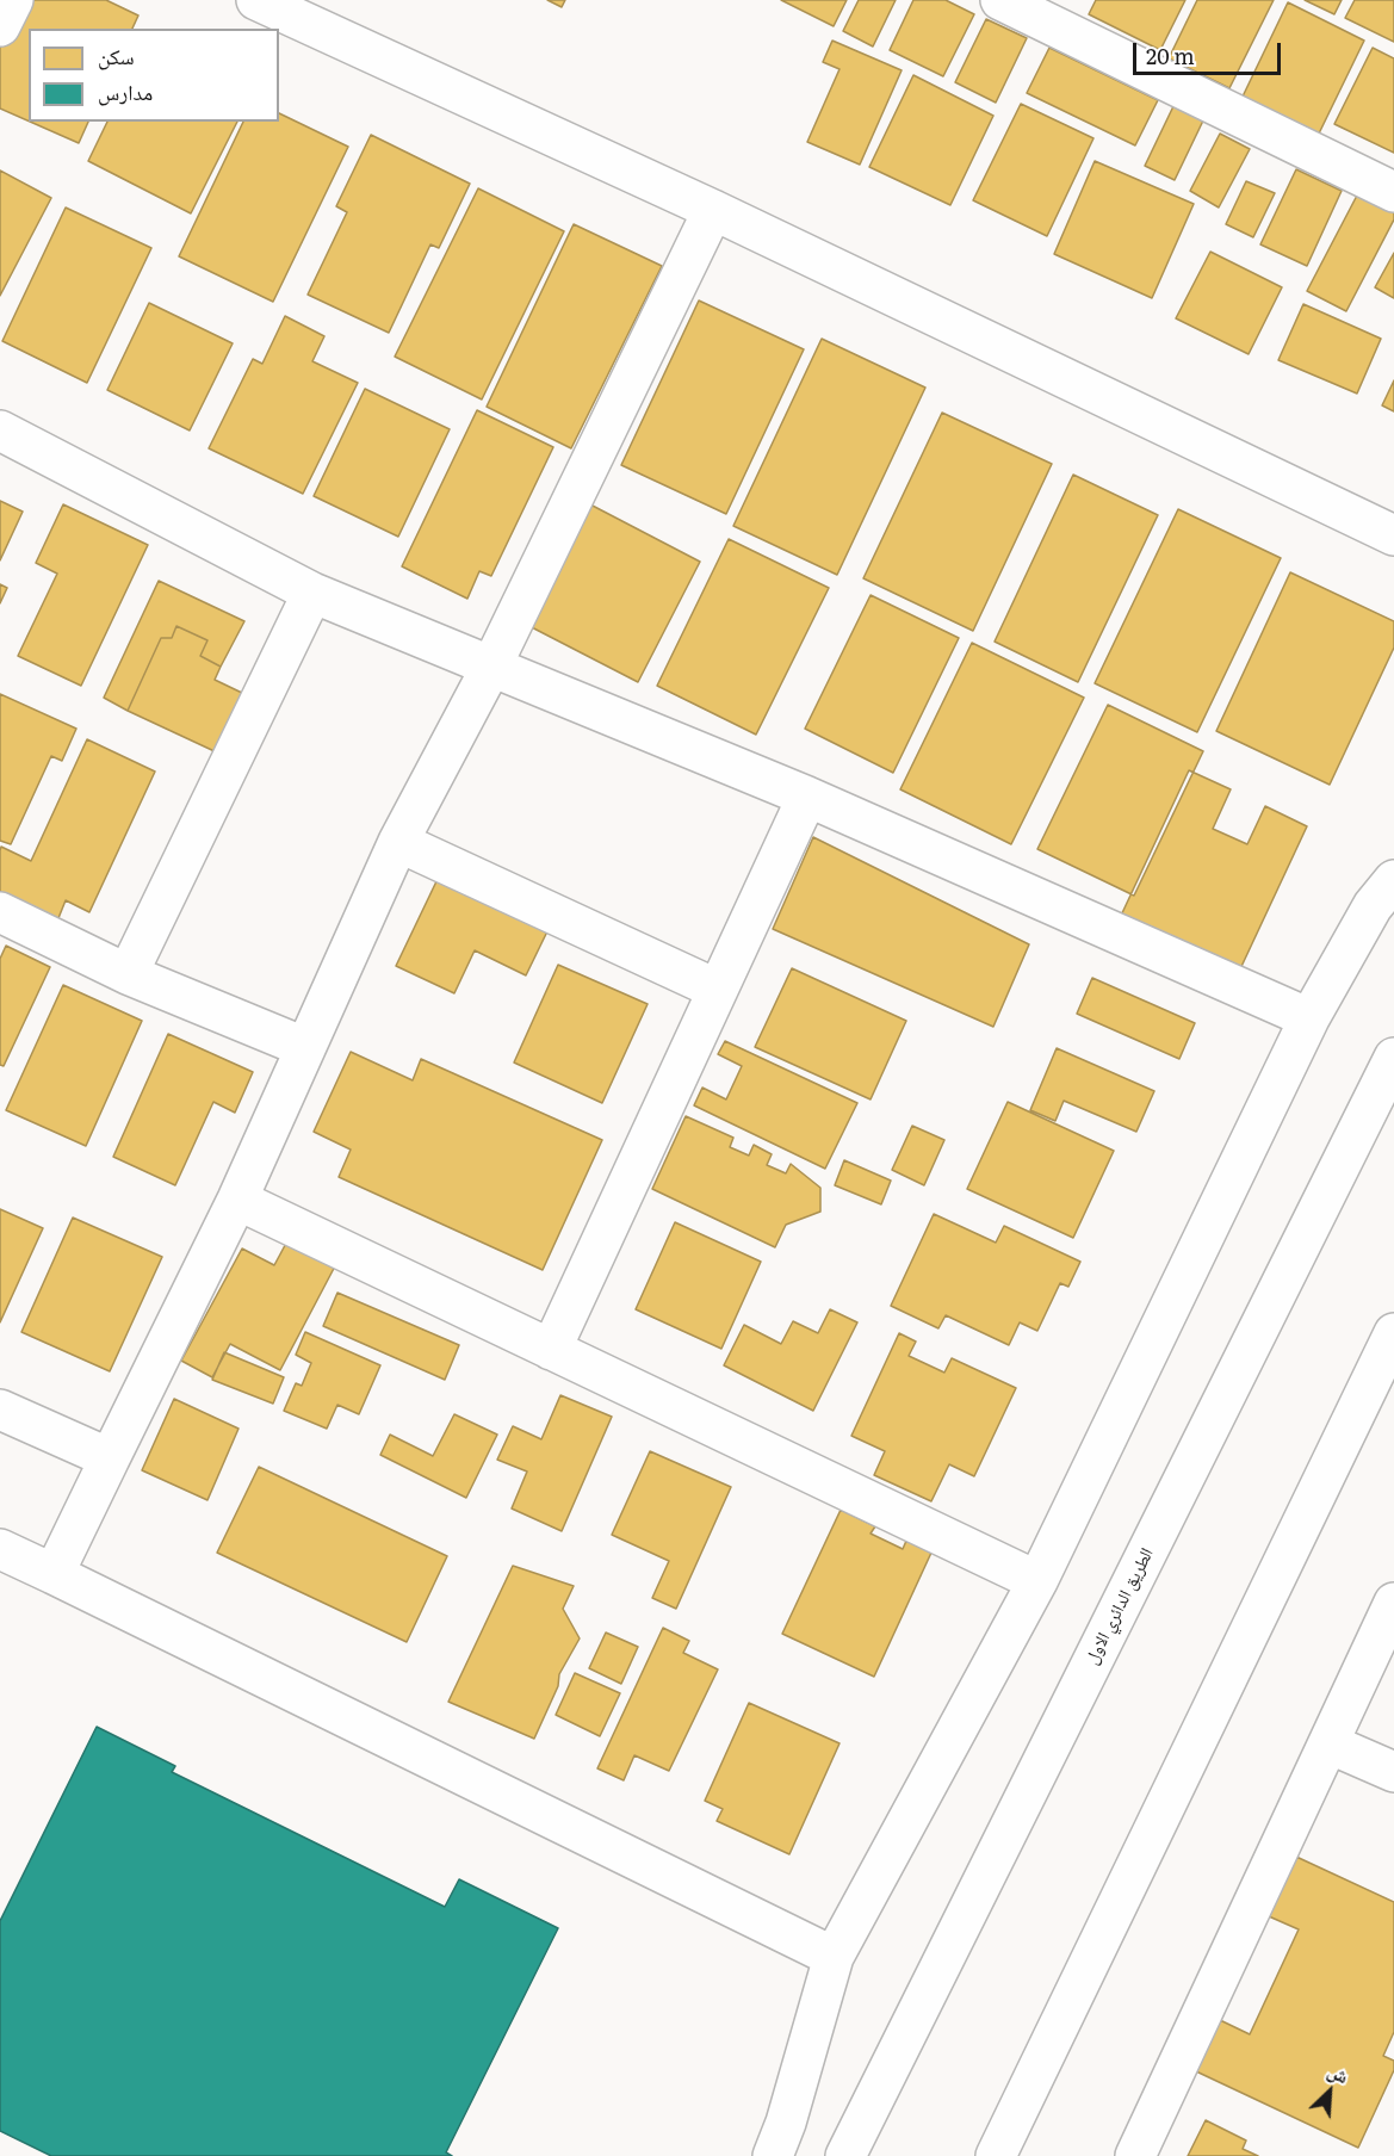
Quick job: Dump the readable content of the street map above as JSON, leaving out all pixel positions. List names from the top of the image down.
{
  "streets": {
    "street": ["الطريق الدائري الاول"]
  },
  "legend": ["سكن", "مدارس"],
  "scale_bar": "20 m",
  "north": "top right"
}
